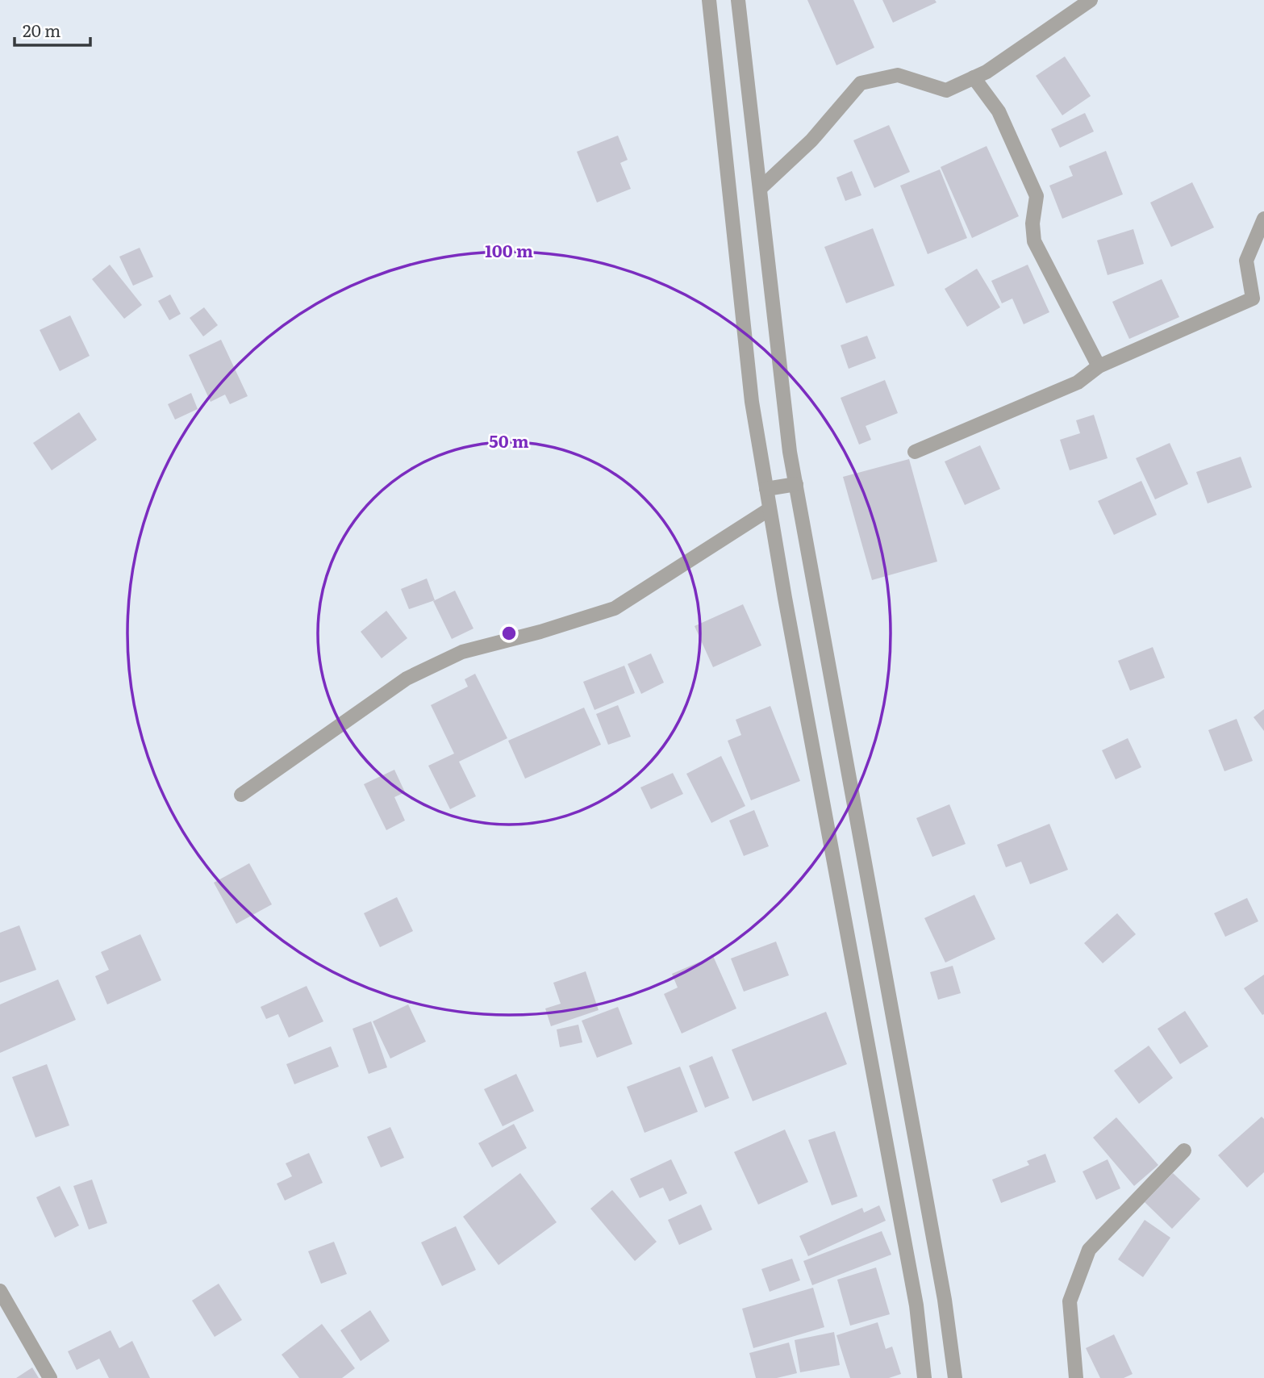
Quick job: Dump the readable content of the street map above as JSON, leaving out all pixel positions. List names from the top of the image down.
{
  "scale_bar": "20 m",
  "rings": ["100 m", "50 m"]
}
